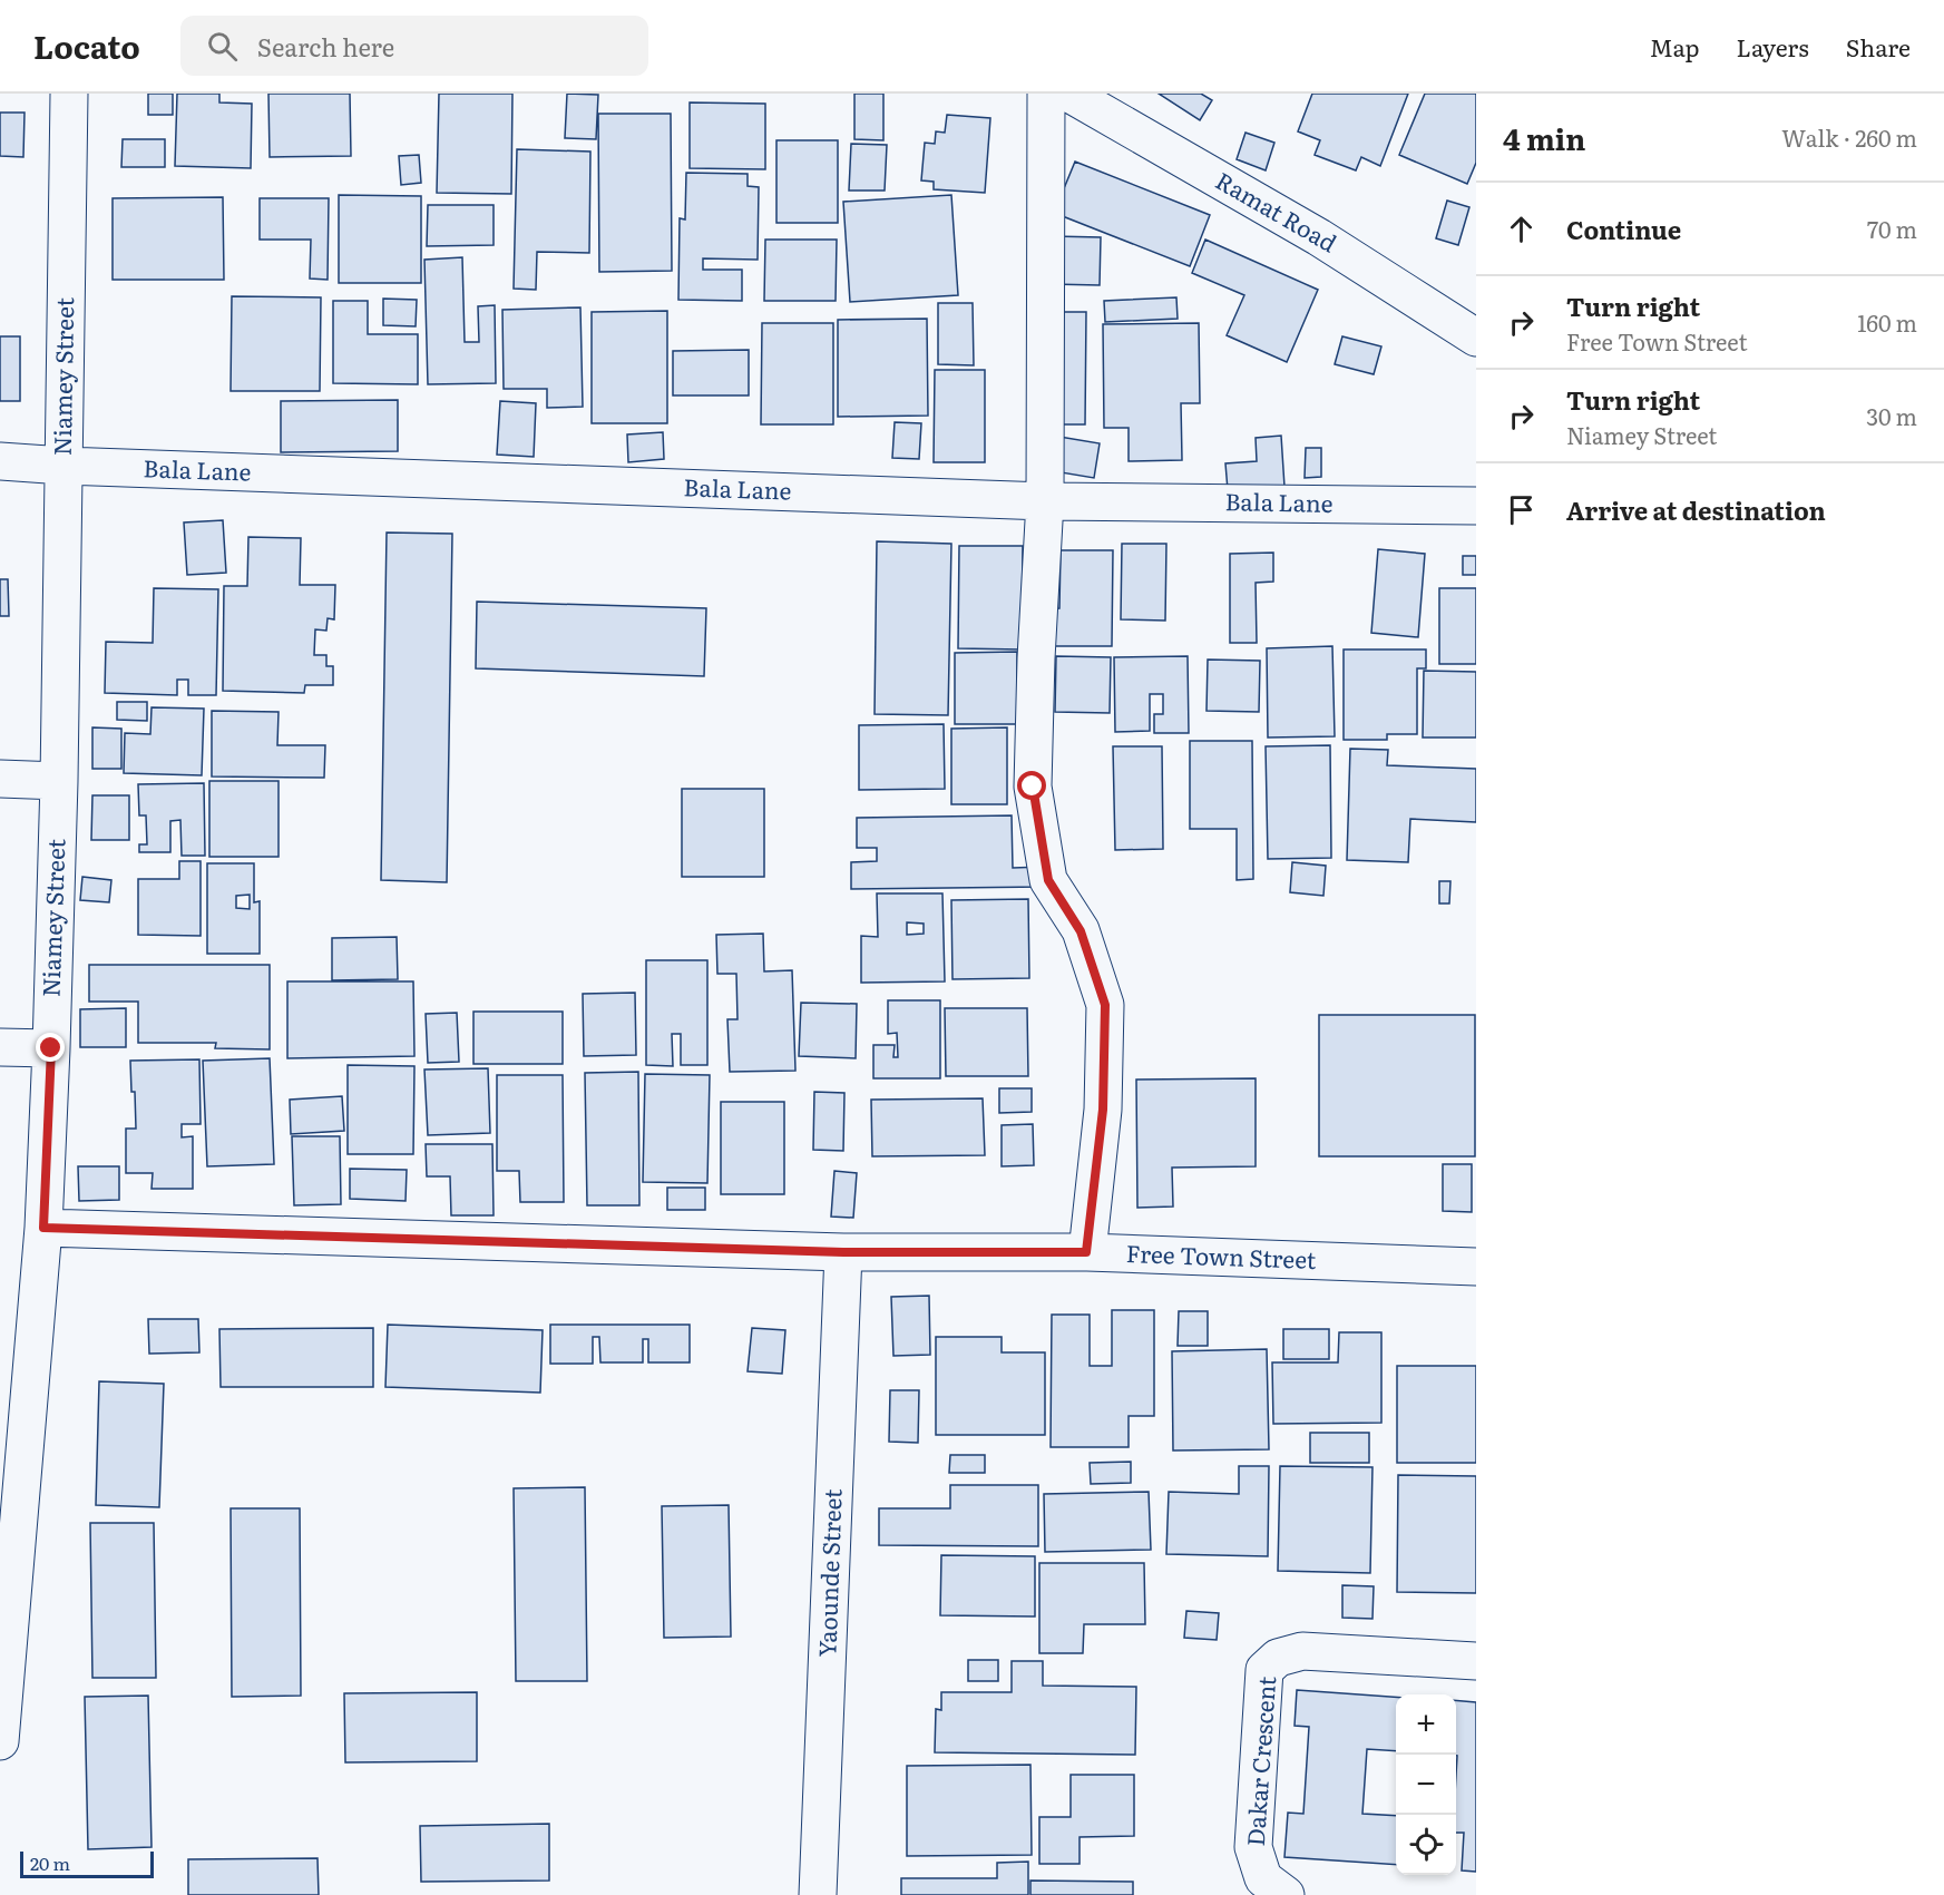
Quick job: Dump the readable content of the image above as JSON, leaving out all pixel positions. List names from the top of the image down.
{
  "streets": {
    "street": [
      "Ramat Road",
      "Niamey Street",
      "Bala Lane",
      "Free Town Street",
      "Yaounde Street",
      "Dakar Crescent"
    ]
  },
  "crossings": [
    ["Niamey Street", "Bala Lane"],
    ["Niamey Street", "Free Town Street"],
    ["Free Town Street", "Yaounde Street"]
  ],
  "scale_bar": "20 m",
  "page": {
    "header": "Locato",
    "search": "Search here",
    "nav": ["Map", "Layers", "Share"],
    "heading": ["4 min", "Walk · 260 m"],
    "list": [
      ["Continue", "70 m"],
      ["Turn right", "Free Town Street", "160 m"],
      ["Turn right", "Niamey Street", "30 m"],
      "Arrive at destination"
    ],
    "map_buttons": ["+", "−"],
    "scale": "20 m"
  }
}
